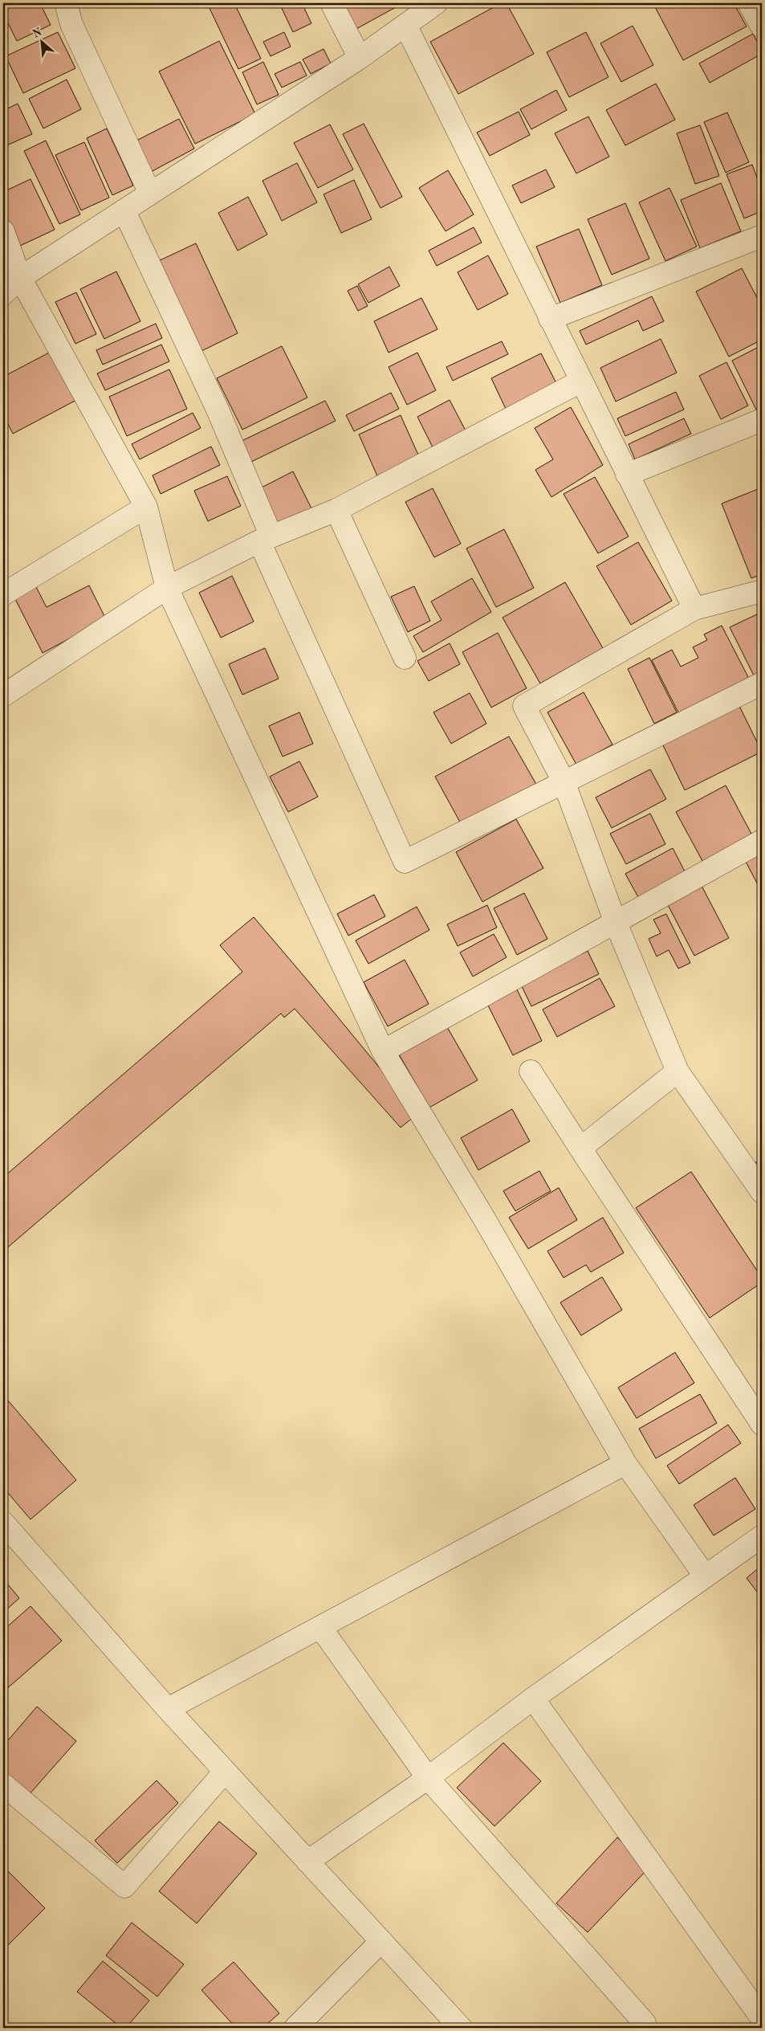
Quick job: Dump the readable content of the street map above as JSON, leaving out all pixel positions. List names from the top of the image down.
{
  "north": "top left"
}
